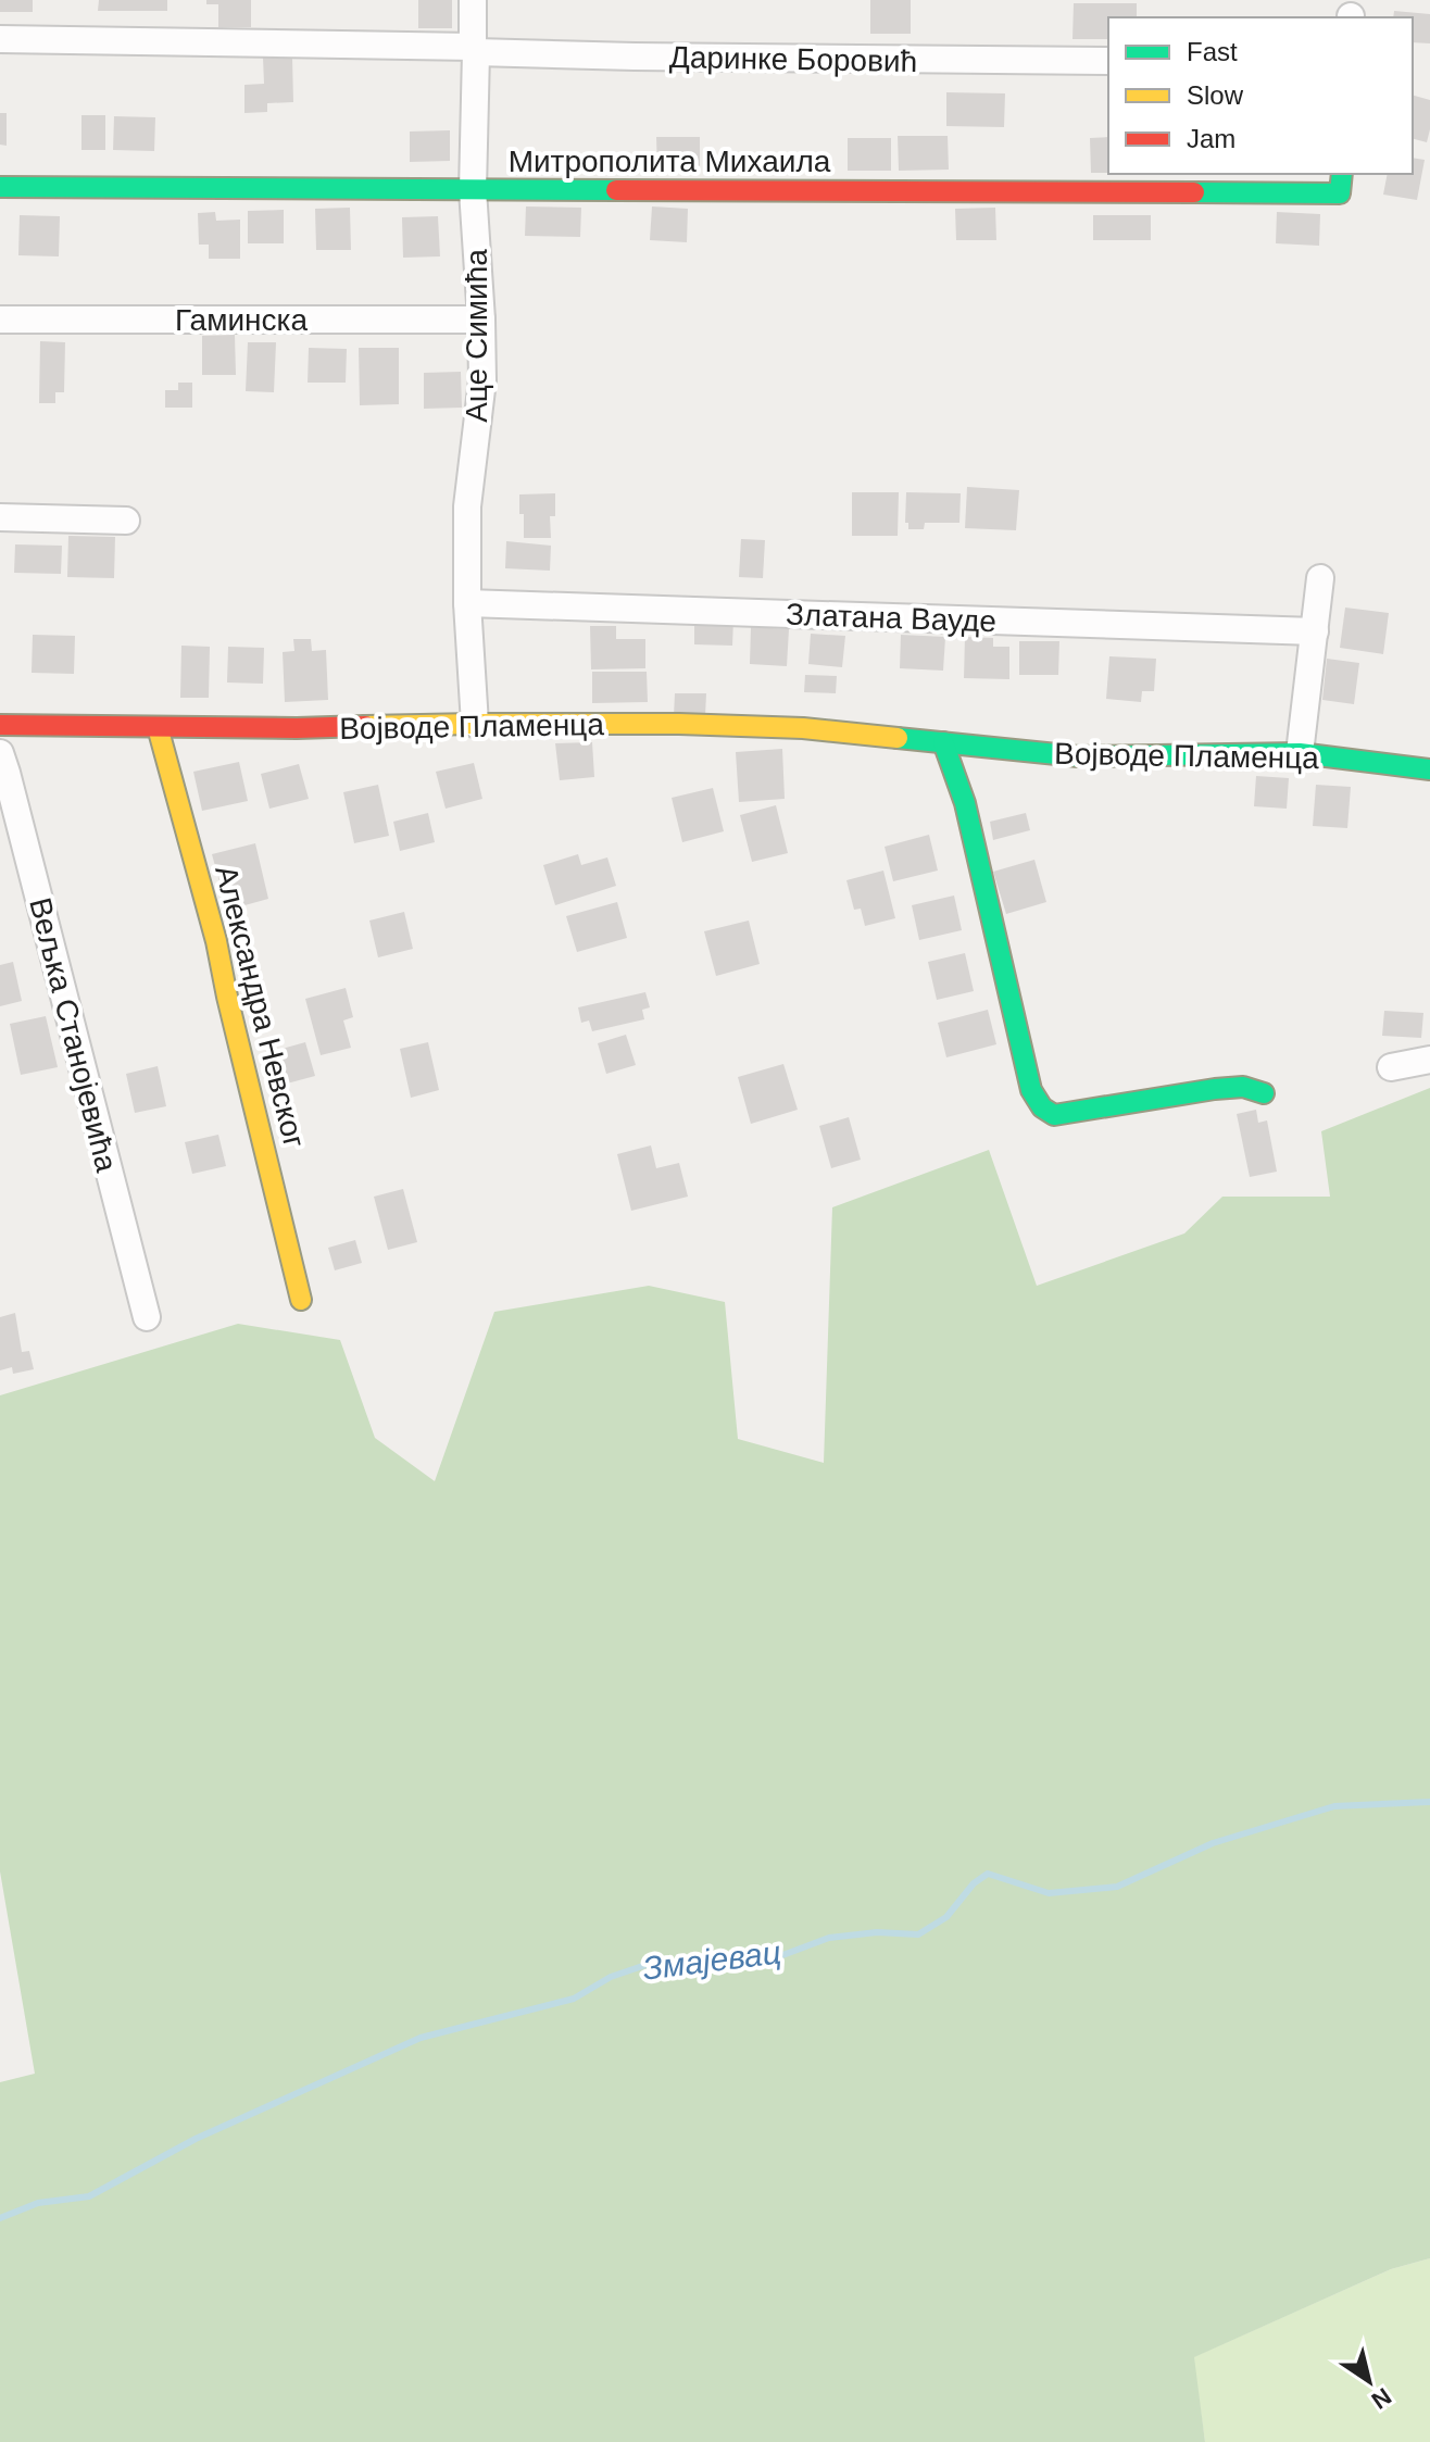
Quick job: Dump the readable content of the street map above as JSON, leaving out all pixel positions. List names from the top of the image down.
{
  "streets": {
    "street": [
      "Даринке Боровић",
      "Митрополита Михаила",
      "Гаминска",
      "Аце Симића",
      "Златана Вауде",
      "Војводе Пламенца",
      "Александра Невског",
      "Вељка Станојевића"
    ]
  },
  "crossings": [
    ["Даринке Боровић", "Аце Симића"],
    ["Митрополита Михаила", "Аце Симића"],
    ["Гаминска", "Аце Симића"],
    ["Аце Симића", "Златана Вауде"],
    ["Аце Симића", "Војводе Пламенца"],
    ["Војводе Пламенца", "Александра Невског"]
  ],
  "water": ["Змајевац"],
  "legend": ["Fast", "Slow", "Jam"],
  "north": "bottom right"
}
